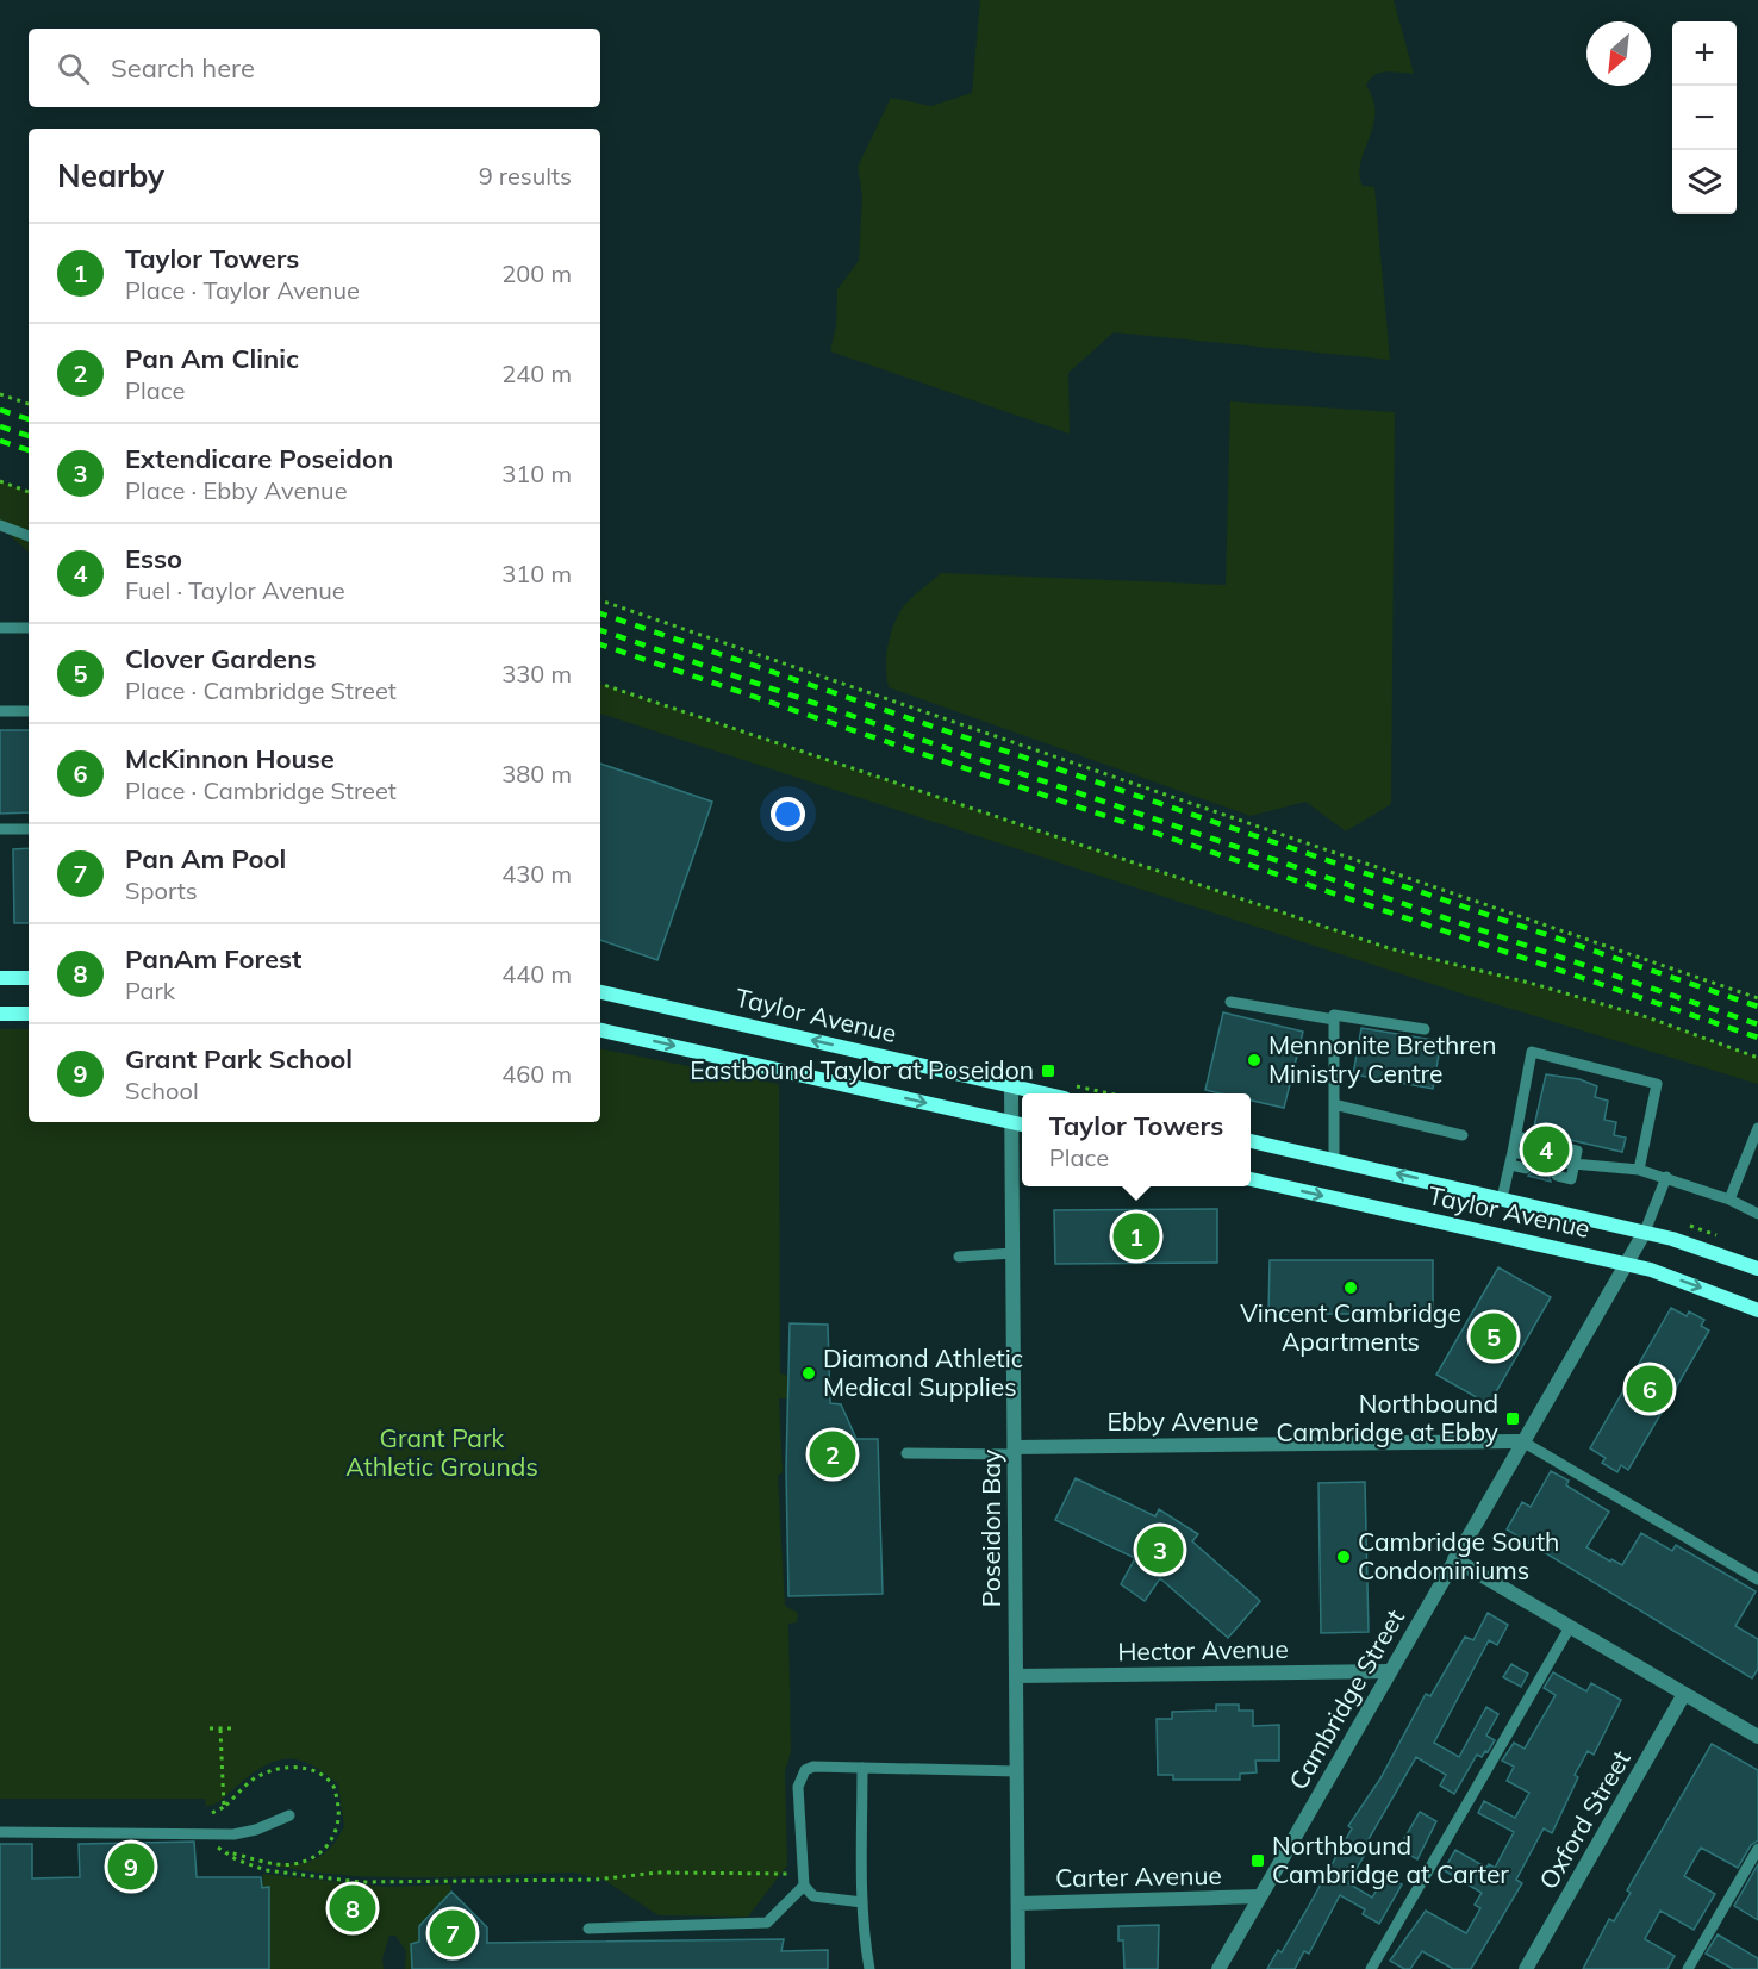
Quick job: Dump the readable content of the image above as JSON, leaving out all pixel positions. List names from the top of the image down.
{
  "streets": {
    "main road": ["Taylor Avenue"],
    "street": [
      "Ebby Avenue",
      "Poseidon Bay",
      "Hector Avenue",
      "Cambridge Street",
      "Oxford Street",
      "Carter Avenue"
    ]
  },
  "crossings": [
    ["Taylor Avenue", "Poseidon Bay"],
    ["Taylor Avenue", "Cambridge Street"],
    ["Ebby Avenue", "Poseidon Bay"],
    ["Ebby Avenue", "Cambridge Street"],
    ["Poseidon Bay", "Hector Avenue"],
    ["Poseidon Bay", "Carter Avenue"],
    ["Hector Avenue", "Cambridge Street"],
    ["Cambridge Street", "Carter Avenue"]
  ],
  "parks": ["Grant Park Athletic Grounds"],
  "places": {
    "other": [
      "Mennonite Brethren Ministry Centre",
      "Vincent Cambridge Apartments",
      "Diamond Athletic Medical Supplies",
      "Cambridge South Condominiums"
    ],
    "transit": ["Eastbound Taylor at Poseidon", "Northbound Cambridge at Ebby", "Northbound Cambridge at Carter"]
  },
  "north": "bottom left",
  "page": {
    "map_buttons": ["+", "−"],
    "search": "Search here",
    "heading": ["Nearby", "9 results"],
    "list": [
      {
        "mark": "1",
        "name": "Taylor Towers",
        "note": "Place · Taylor Avenue",
        "value": "200 m"
      },
      {
        "mark": "2",
        "name": "Pan Am Clinic",
        "note": "Place",
        "value": "240 m"
      },
      {
        "mark": "3",
        "name": "Extendicare Poseidon",
        "note": "Place · Ebby Avenue",
        "value": "310 m"
      },
      {
        "mark": "4",
        "name": "Esso",
        "note": "Fuel · Taylor Avenue",
        "value": "310 m"
      },
      {
        "mark": "5",
        "name": "Clover Gardens",
        "note": "Place · Cambridge Street",
        "value": "330 m"
      },
      {
        "mark": "6",
        "name": "McKinnon House",
        "note": "Place · Cambridge Street",
        "value": "380 m"
      },
      {
        "mark": "7",
        "name": "Pan Am Pool",
        "note": "Sports",
        "value": "430 m"
      },
      {
        "mark": "8",
        "name": "PanAm Forest",
        "note": "Park",
        "value": "440 m"
      },
      {
        "mark": "9",
        "name": "Grant Park School",
        "note": "School",
        "value": "460 m"
      }
    ],
    "popup": ["Taylor Towers", "Place"],
    "pins": [
      "4",
      "1",
      "5",
      "6",
      "2",
      "3",
      "9",
      "8",
      "7"
    ]
  }
}
